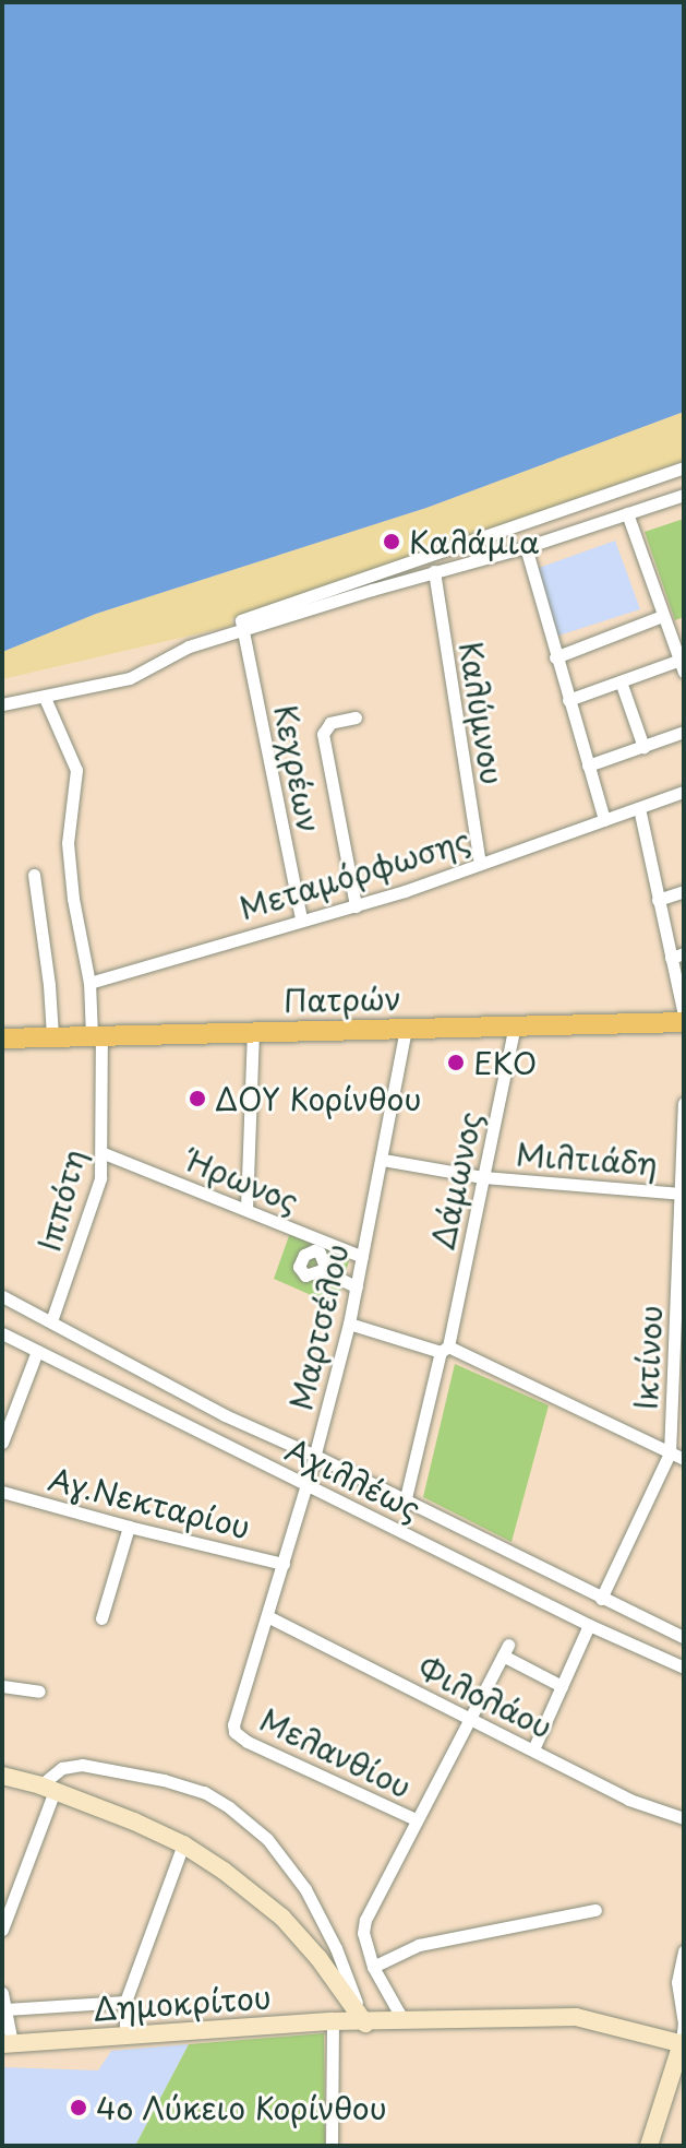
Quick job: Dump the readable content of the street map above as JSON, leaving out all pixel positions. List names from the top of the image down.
{
  "streets": {
    "main road": ["Πατρών"],
    "street": [
      "Καλύμνου",
      "Κεχρέων",
      "Μεταμόρφωσης",
      "Μιλτιάδη",
      "Ήρωνος",
      "Δάμωνος",
      "Ιππότη",
      "Μαρτσέλου",
      "Ικτίνου",
      "Αχιλλέως",
      "Αγ.Νεκταρίου",
      "Φιλολάου",
      "Μελανθίου",
      "Δημοκρίτου"
    ]
  },
  "crossings": [
    ["Καλύμνου", "Μεταμόρφωσης"],
    ["Κεχρέων", "Μεταμόρφωσης"],
    ["Πατρών", "Δάμωνος"],
    ["Πατρών", "Ιππότη"],
    ["Πατρών", "Μαρτσέλου"],
    ["Μιλτιάδη", "Δάμωνος"],
    ["Μιλτιάδη", "Μαρτσέλου"],
    ["Μιλτιάδη", "Ικτίνου"],
    ["Ήρωνος", "Ιππότη"],
    ["Ήρωνος", "Μαρτσέλου"],
    ["Δάμωνος", "Αχιλλέως"],
    ["Ιππότη", "Αχιλλέως"],
    ["Μαρτσέλου", "Αχιλλέως"],
    ["Μαρτσέλου", "Αγ.Νεκταρίου"],
    ["Μαρτσέλου", "Φιλολάου"],
    ["Μαρτσέλου", "Μελανθίου"],
    ["Ικτίνου", "Αχιλλέως"]
  ],
  "places": [
    "Καλάμια",
    "EKO",
    "ΔΟΥ Κορίνθου",
    "4ο Λύκειο Κορίνθου"
  ]
}
